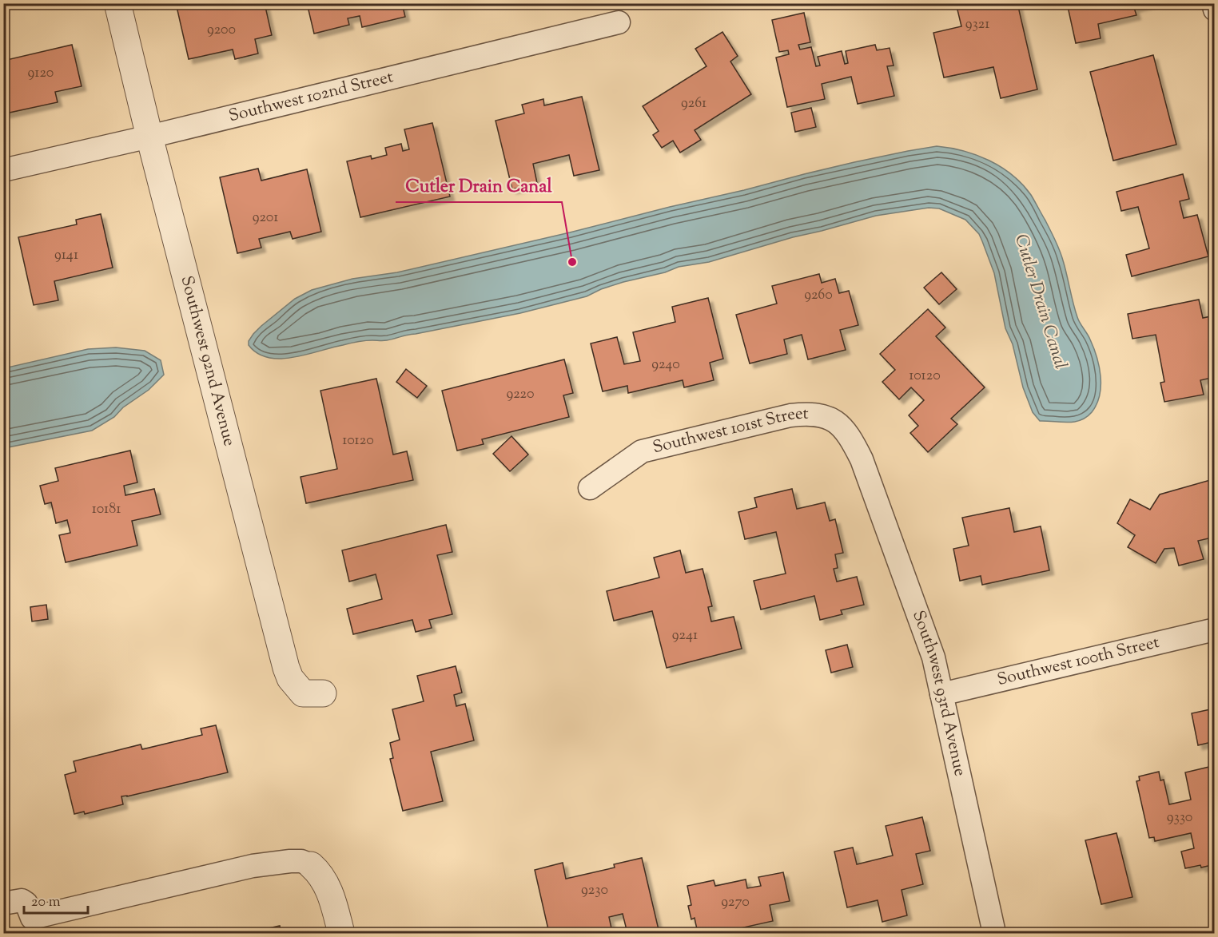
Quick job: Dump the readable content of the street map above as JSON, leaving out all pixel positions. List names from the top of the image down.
{
  "streets": {
    "street": [
      "Southwest 102nd Street",
      "Southwest 92nd Avenue",
      "Southwest 101st Street",
      "Southwest 100th Street",
      "Southwest 93rd Avenue"
    ]
  },
  "crossings": [
    ["Southwest 102nd Street", "Southwest 92nd Avenue"],
    ["Southwest 101st Street", "Southwest 93rd Avenue"],
    ["Southwest 100th Street", "Southwest 93rd Avenue"]
  ],
  "water": ["Cutler Drain Canal"],
  "places": ["Cutler Drain Canal"],
  "house_numbers": [
    "9321",
    "9200",
    "9120",
    "9261",
    "9201",
    "9141",
    "9260",
    "9240",
    "10120",
    "9220",
    "10120",
    "10181",
    "9241",
    "9330",
    "9230",
    "9270"
  ],
  "scale_bar": "20 m"
}
